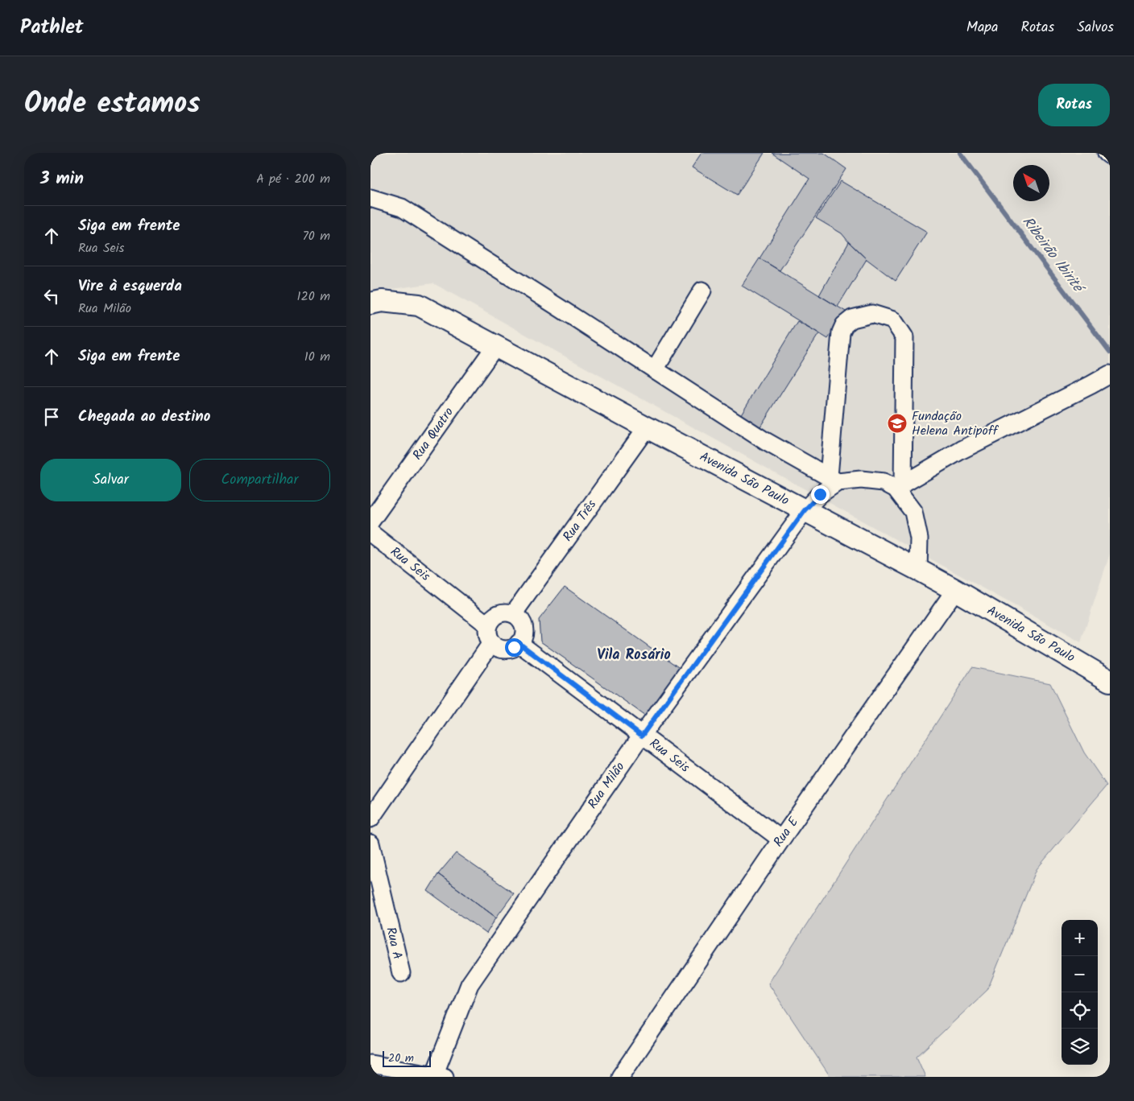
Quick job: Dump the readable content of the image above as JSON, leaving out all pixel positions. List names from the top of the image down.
{
  "streets": {
    "main road": ["Avenida São Paulo"],
    "street": [
      "Rua Quatro",
      "Rua Três",
      "Rua Seis",
      "Rua Milão",
      "Rua E",
      "Rua A"
    ]
  },
  "crossings": [
    ["Rua Quatro", "Avenida São Paulo"],
    ["Avenida São Paulo", "Rua Três"],
    ["Avenida São Paulo", "Rua Milão"],
    ["Avenida São Paulo", "Rua E"],
    ["Rua Três", "Rua Seis"],
    ["Rua Seis", "Rua Milão"],
    ["Rua Seis", "Rua E"]
  ],
  "districts": ["Vila Rosário"],
  "water": ["Ribeirão Ibirité"],
  "places": {
    "school or university": ["Fundação Helena Antipoff"]
  },
  "scale_bar": "20 m",
  "north": "top left",
  "page": {
    "header": "Pathlet",
    "nav": ["Mapa", "Rotas", "Salvos"],
    "title": "Onde estamos",
    "buttons": [
      "Rotas",
      ["Salvar", "Compartilhar"]
    ],
    "heading": ["3 min", "A pé · 200 m"],
    "list": [
      ["Siga em frente", "Rua Seis", "70 m"],
      ["Vire à esquerda", "Rua Milão", "120 m"],
      ["Siga em frente", "10 m"],
      "Chegada ao destino"
    ],
    "map_buttons": ["+", "−"],
    "scale": "20 m"
  }
}
